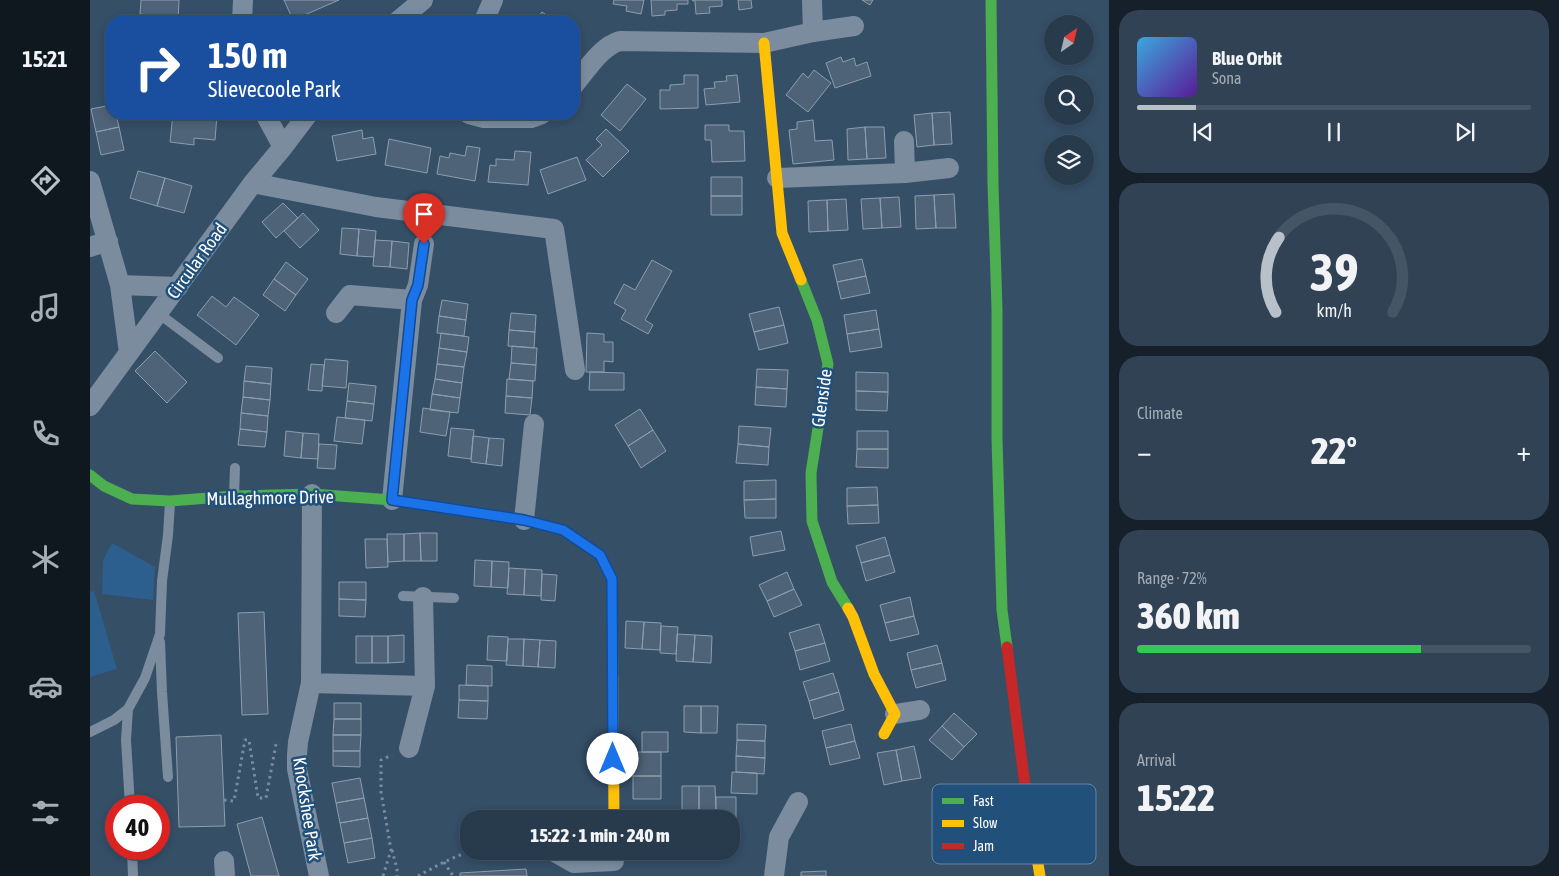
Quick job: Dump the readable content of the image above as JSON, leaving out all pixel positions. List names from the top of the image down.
{
  "streets": {
    "street": [
      "Circular Road",
      "Glenside",
      "Mullaghmore Drive",
      "Knockshee Park"
    ]
  },
  "crossings": [
    ["Mullaghmore Drive", "Knockshee Park"]
  ],
  "legend": ["Fast", "Slow", "Jam"],
  "north": "top right",
  "page": {
    "tabs": "15:21",
    "turn": ["150 m", "Slievecoole Park"],
    "song": ["Blue Orbit", "Sona"],
    "tile": [
      "Climate",
      ["Range · 72%", "360 km"],
      ["Arrival", "15:22"]
    ],
    "heat": ["−", "22°", "+"],
    "limit": "40",
    "trip": "15:22 · 1 min · 240 m",
    "gauge": ["39", "km/h"]
  }
}
